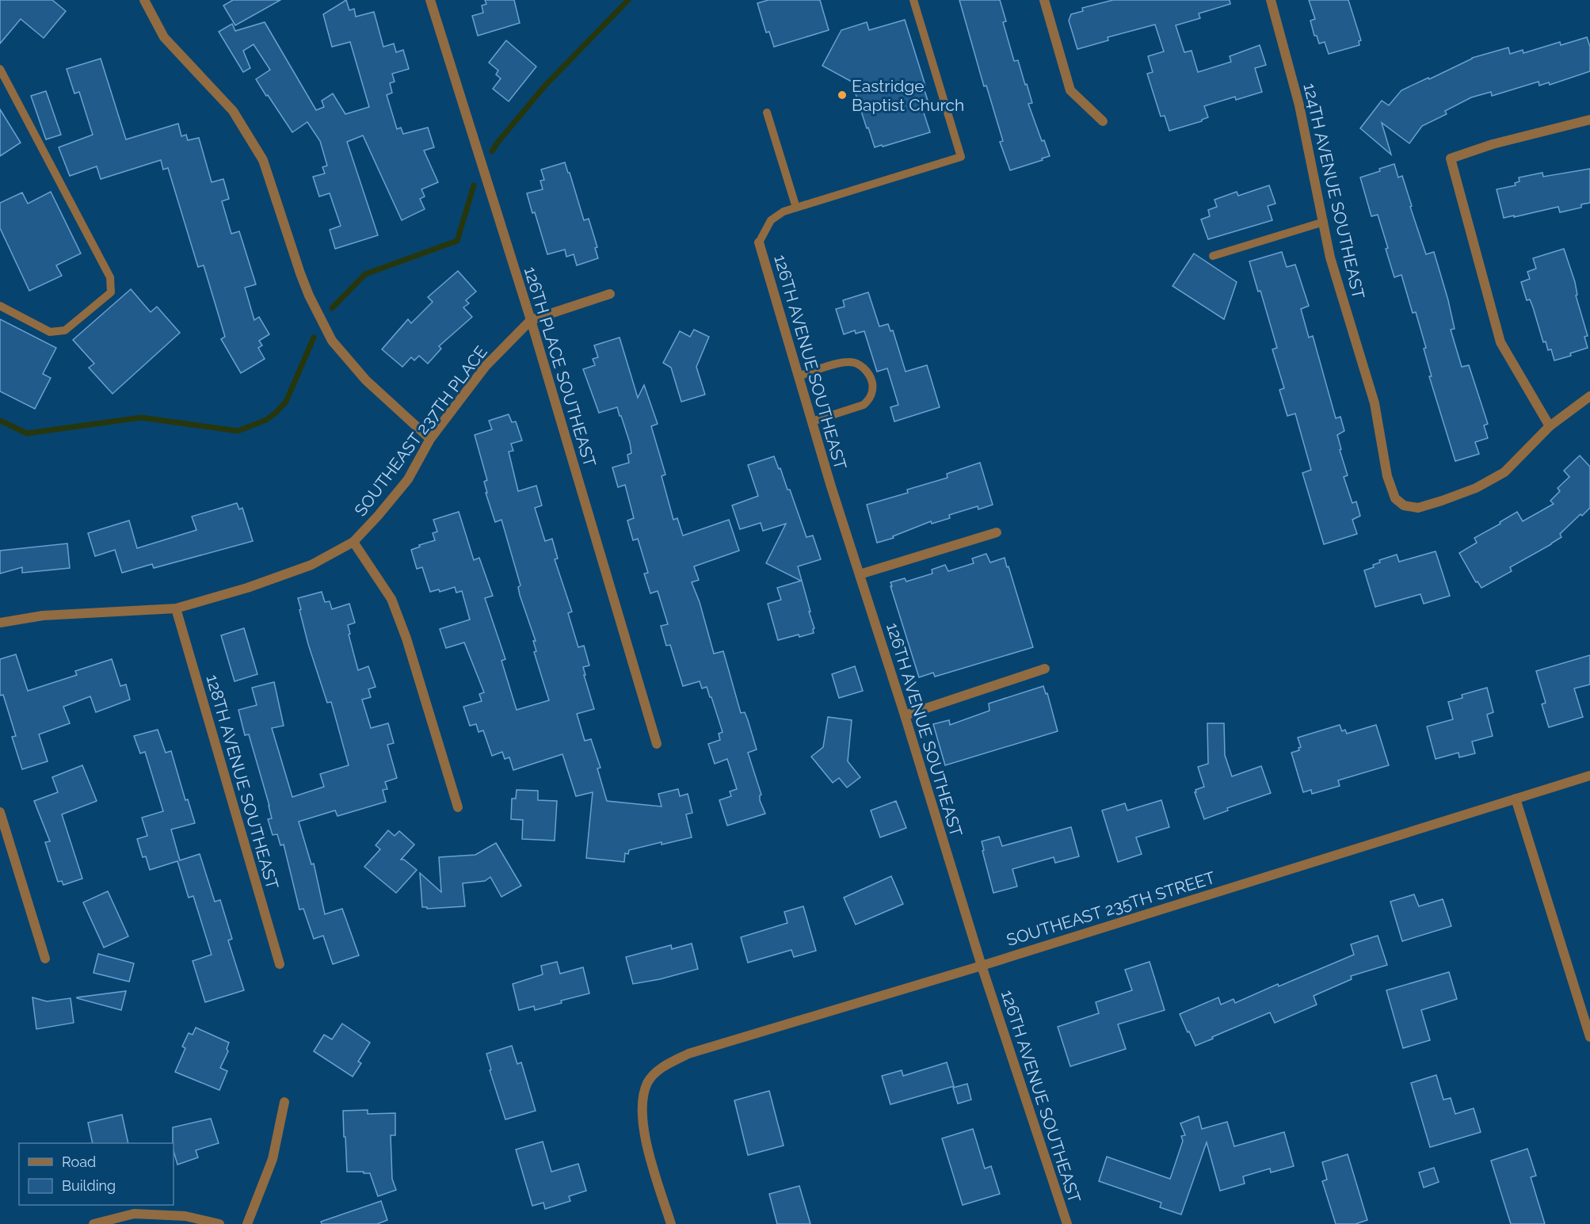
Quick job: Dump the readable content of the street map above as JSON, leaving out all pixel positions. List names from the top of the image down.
{
  "streets": {
    "street": [
      "124TH AVENUE SOUTHEAST",
      "126TH AVENUE SOUTHEAST",
      "126TH PLACE SOUTHEAST",
      "SOUTHEAST 237TH PLACE",
      "128TH AVENUE SOUTHEAST",
      "SOUTHEAST 235TH STREET"
    ]
  },
  "crossings": [
    ["126TH AVENUE SOUTHEAST", "SOUTHEAST 235TH STREET"],
    ["126TH PLACE SOUTHEAST", "SOUTHEAST 237TH PLACE"],
    ["SOUTHEAST 237TH PLACE", "128TH AVENUE SOUTHEAST"]
  ],
  "places": ["Eastridge Baptist Church"],
  "legend": ["Road", "Building"]
}
